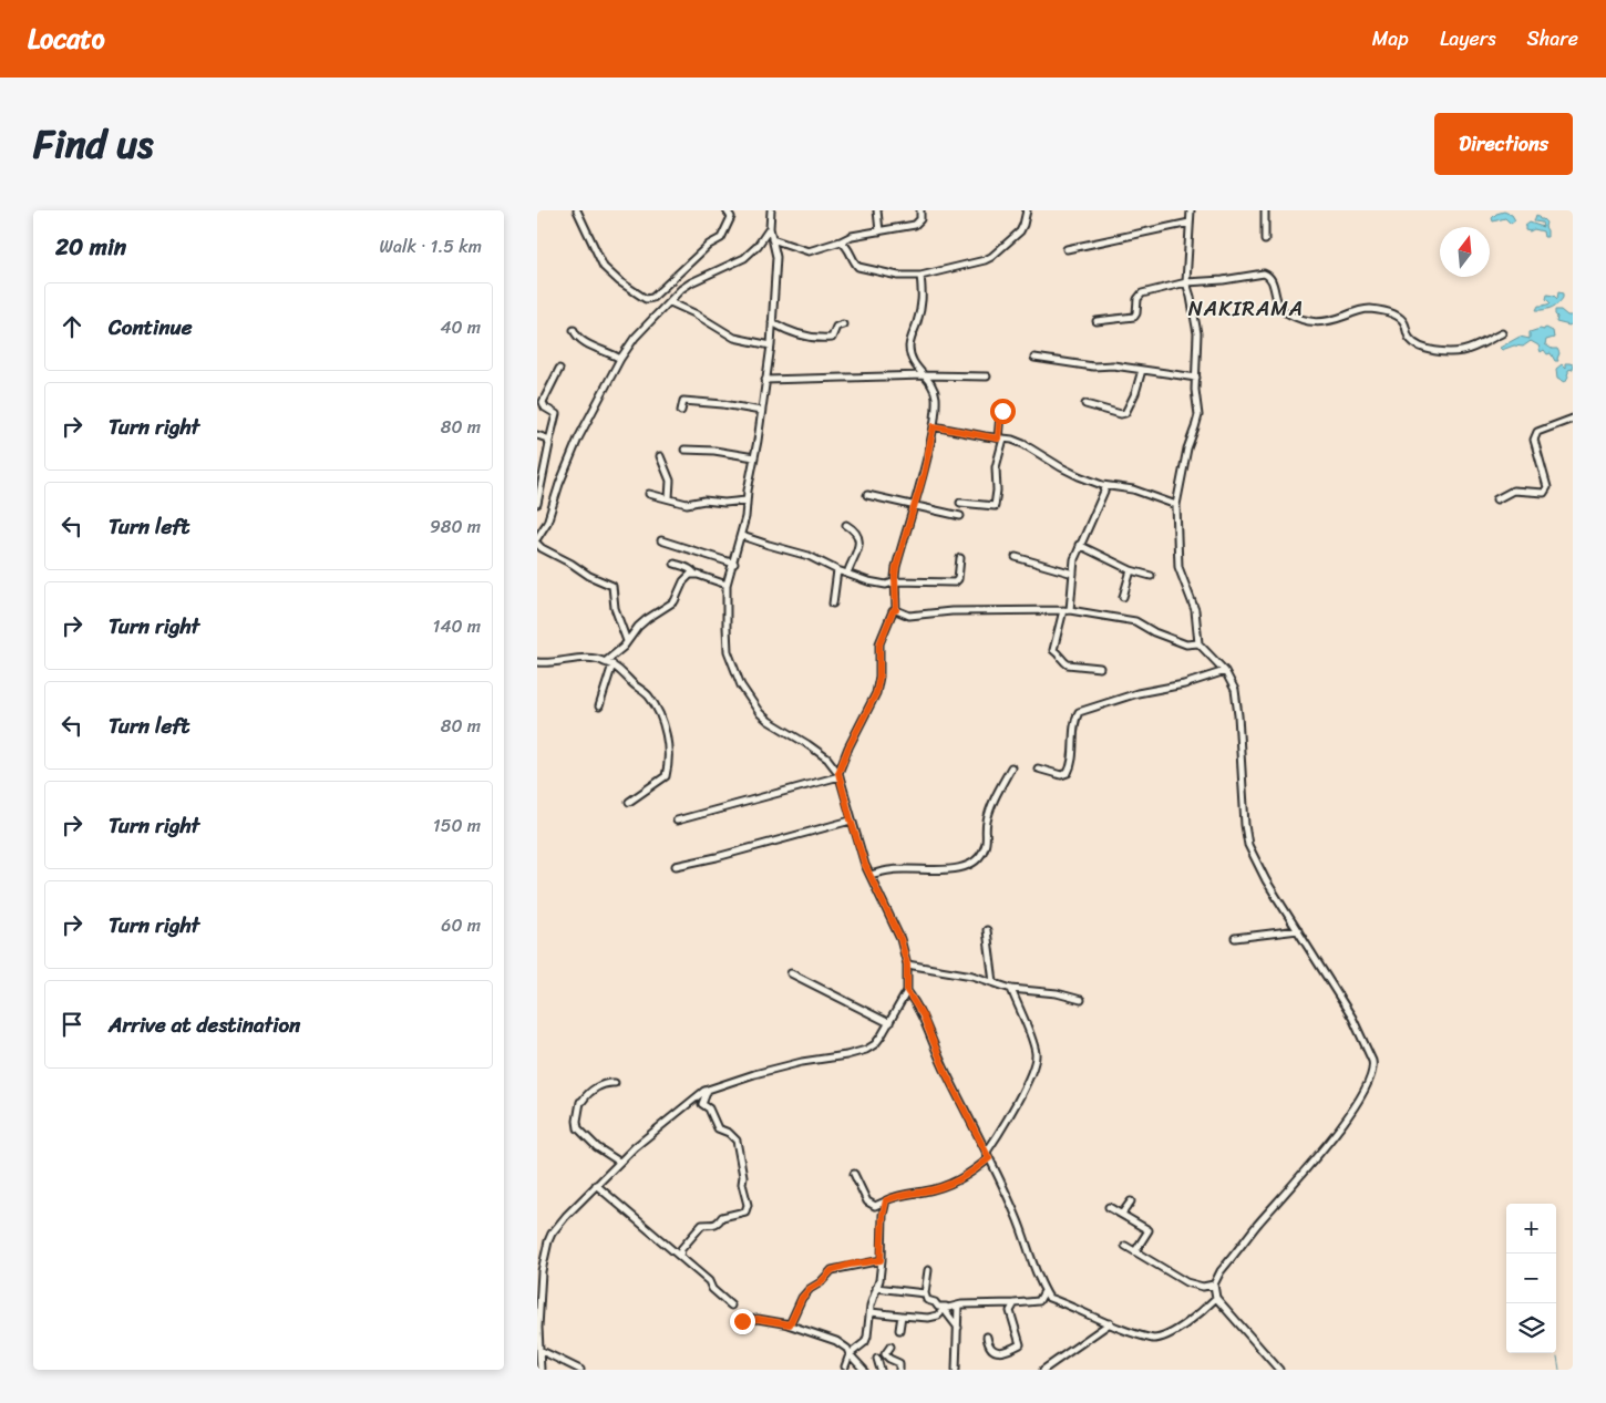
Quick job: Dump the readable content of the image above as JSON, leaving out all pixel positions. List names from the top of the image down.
{
  "districts": ["NAKIRAMA"],
  "north": "top",
  "page": {
    "header": "Locato",
    "nav": ["Map", "Layers", "Share"],
    "title": "Find us",
    "buttons": "Directions",
    "heading": ["20 min", "Walk · 1.5 km"],
    "list": [
      ["Continue", "40 m"],
      ["Turn right", "80 m"],
      ["Turn left", "980 m"],
      ["Turn right", "140 m"],
      ["Turn left", "80 m"],
      ["Turn right", "150 m"],
      ["Turn right", "60 m"],
      "Arrive at destination"
    ],
    "map_buttons": ["+", "−"]
  }
}
